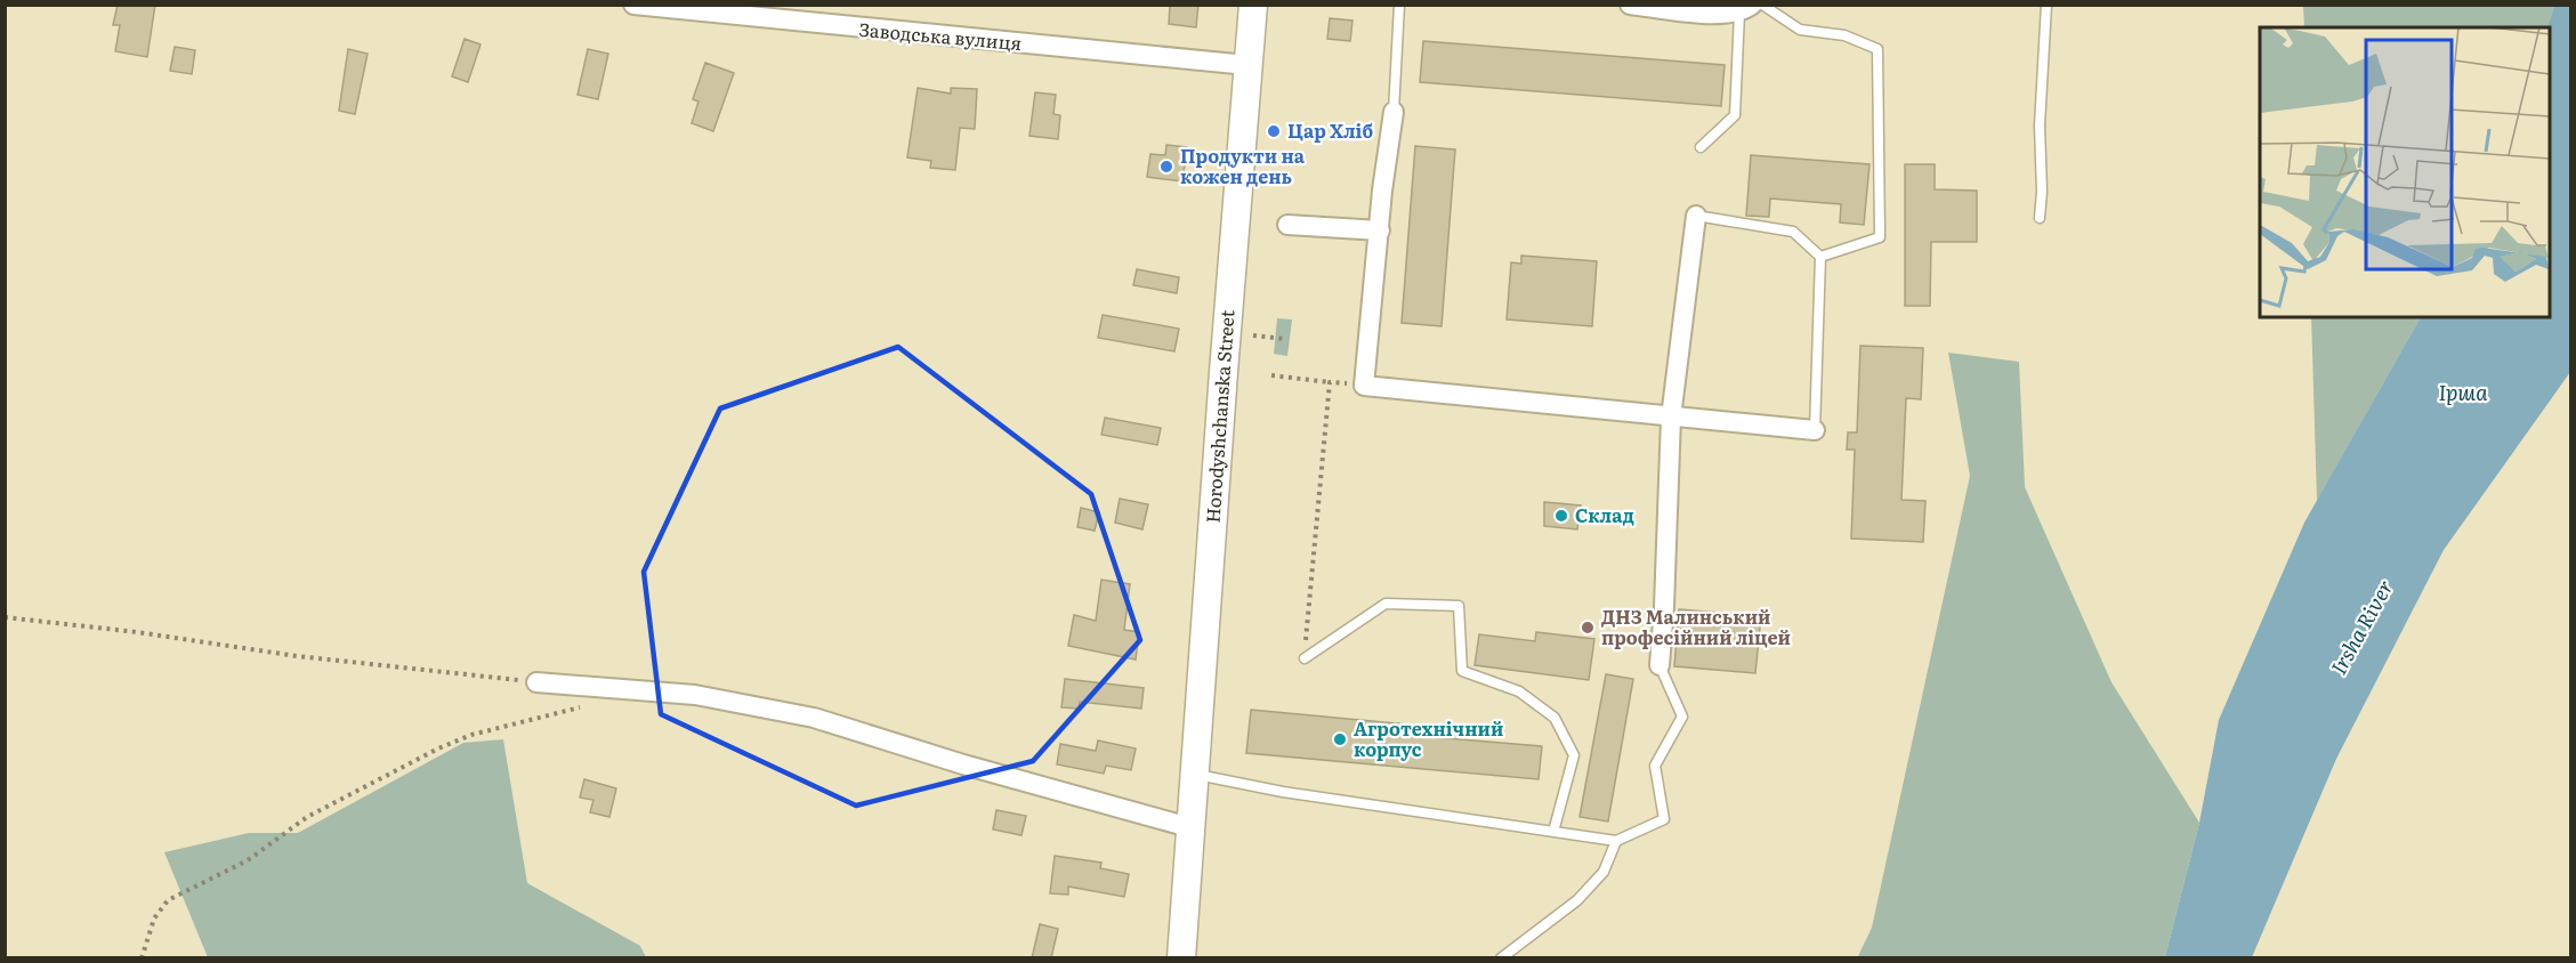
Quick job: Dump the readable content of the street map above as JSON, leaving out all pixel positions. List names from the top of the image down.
{
  "streets": {
    "street": ["Заводська вулиця", "Horodyshchanska Street"]
  },
  "crossings": [
    ["Заводська вулиця", "Horodyshchanska Street"]
  ],
  "water": ["Ірша", "Irsha River"],
  "places": [
    "Цар Хліб",
    "Продукти на кожен день",
    "Склад",
    "ДНЗ Малинський професійний ліцей",
    "Агротехнічний корпус"
  ]
}
